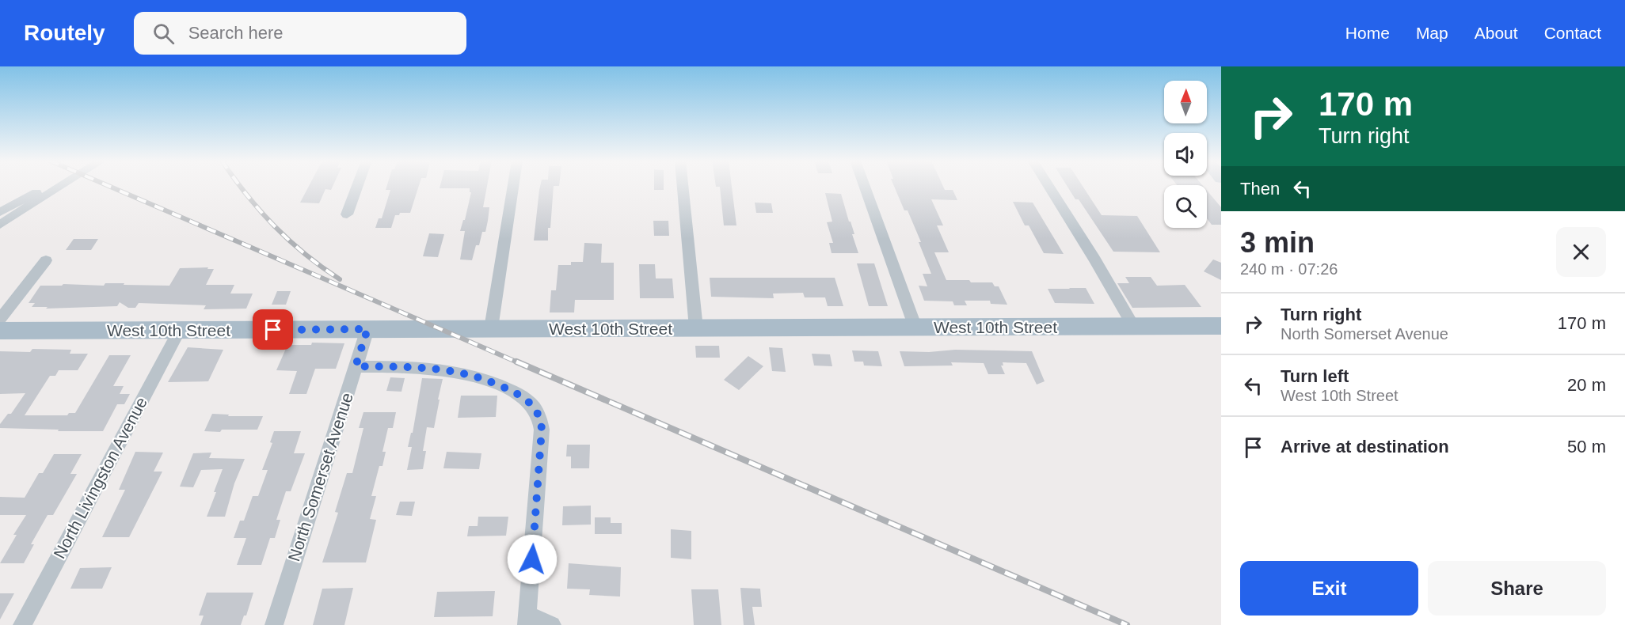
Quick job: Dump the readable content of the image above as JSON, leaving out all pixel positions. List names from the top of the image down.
{
  "streets": {
    "main road": ["West 10th Street"],
    "street": ["North Somerset Avenue", "North Livingston Avenue"]
  },
  "crossings": [
    ["West 10th Street", "North Somerset Avenue"],
    ["West 10th Street", "North Livingston Avenue"]
  ],
  "north": "top",
  "page": {
    "header": "Routely",
    "search": "Search here",
    "nav": [
      "Home",
      "Map",
      "About",
      "Contact"
    ],
    "turn": ["170 m", "Turn right"],
    "then": "Then",
    "heading": ["3 min", "240 m · 07:26"],
    "list": [
      {
        "name": "Turn right",
        "note": "North Somerset Avenue",
        "value": "170 m"
      },
      {
        "name": "Turn left",
        "note": "West 10th Street",
        "value": "20 m"
      },
      {
        "name": "Arrive at destination",
        "value": "50 m"
      }
    ],
    "buttons": ["Exit", "Share"]
  }
}
